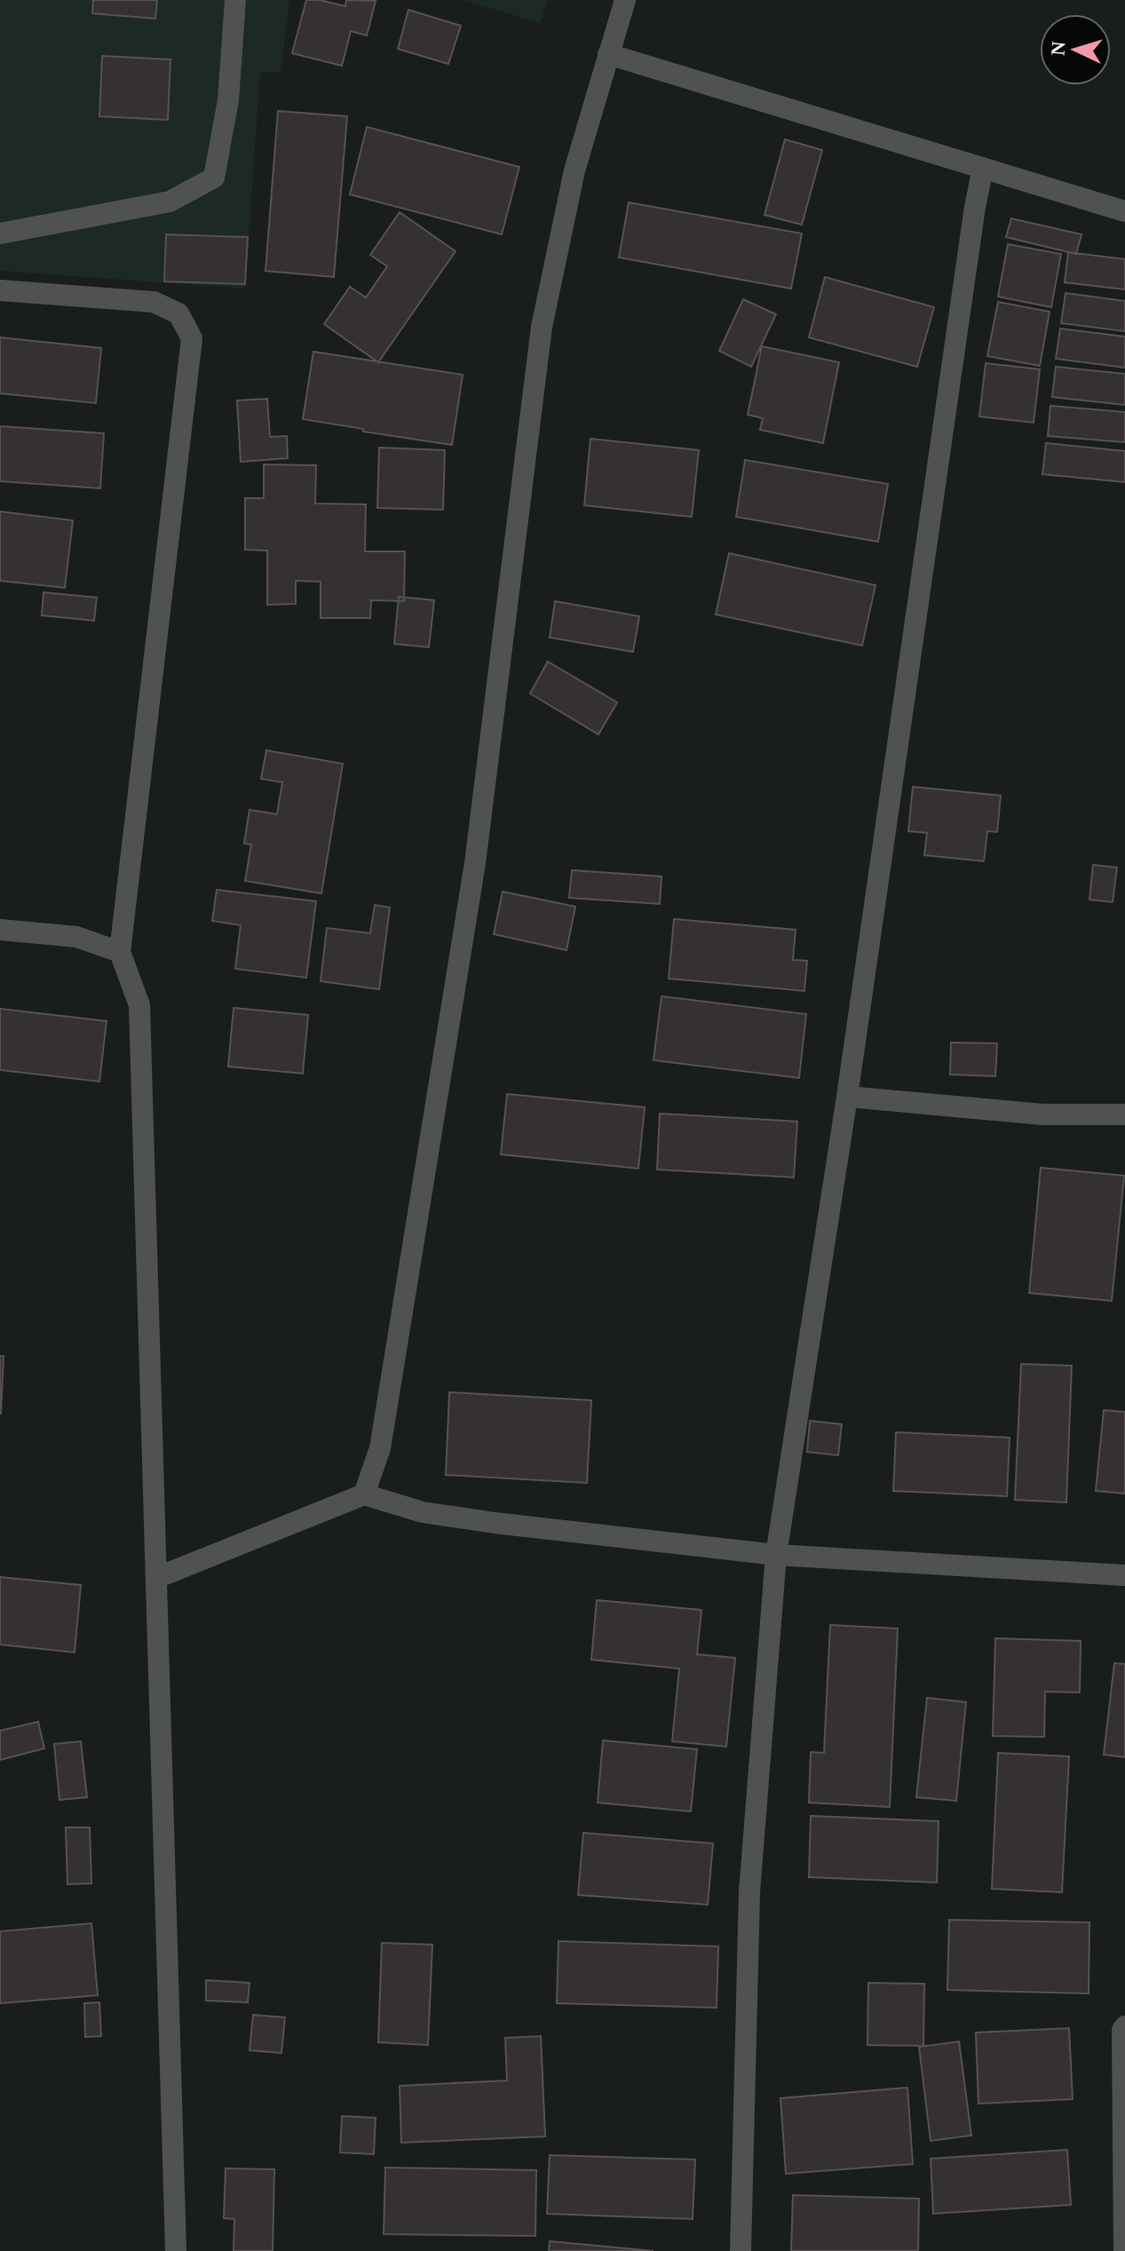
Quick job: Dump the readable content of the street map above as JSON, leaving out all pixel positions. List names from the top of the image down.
{
  "north": "left"
}
